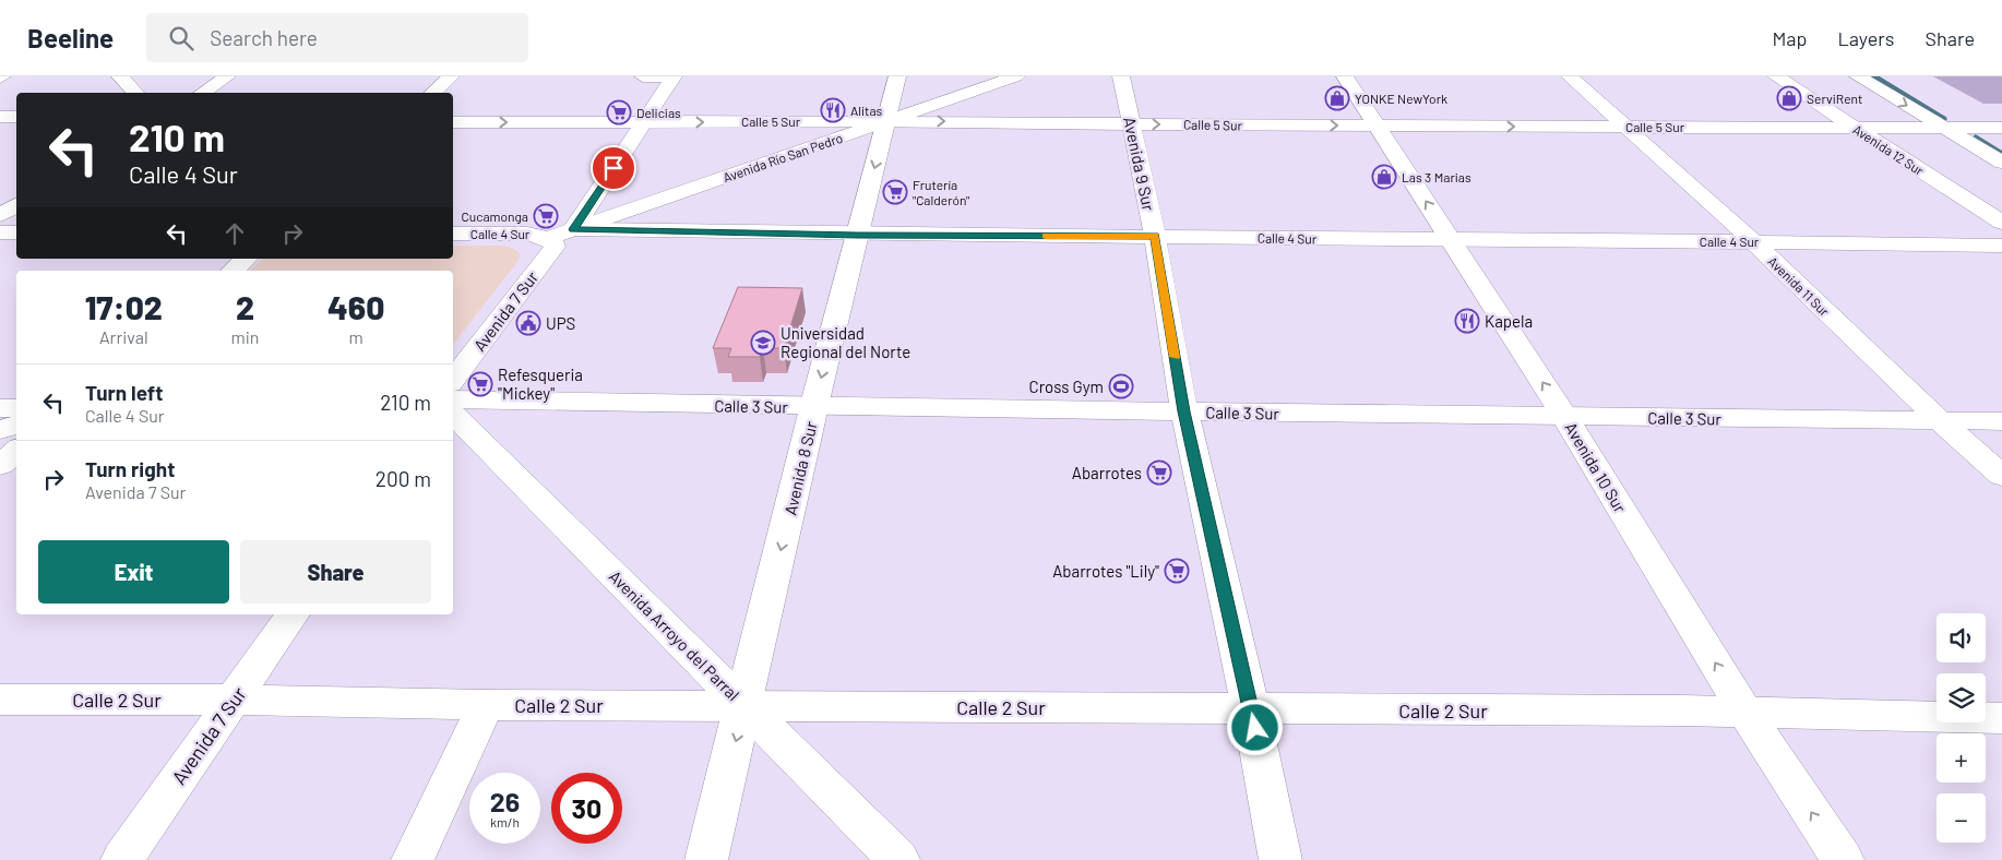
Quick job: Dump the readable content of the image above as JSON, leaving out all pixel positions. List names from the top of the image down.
{
  "streets": {
    "street": [
      "Calle 5 Sur",
      "Avenida 12 Sur",
      "Avenida Río San Pedro",
      "Avenida 9 Sur",
      "Calle 4 Sur",
      "Avenida 11 Sur",
      "Avenida 7 Sur",
      "Calle 3 Sur",
      "Avenida 10 Sur",
      "Avenida 8 Sur",
      "Avenida Arroyo del Parral",
      "Calle 2 Sur"
    ]
  },
  "crossings": [
    ["Calle 5 Sur", "Avenida 12 Sur"],
    ["Calle 5 Sur", "Avenida Río San Pedro"],
    ["Calle 5 Sur", "Avenida 9 Sur"],
    ["Calle 5 Sur", "Avenida 11 Sur"],
    ["Calle 5 Sur", "Avenida 10 Sur"],
    ["Calle 5 Sur", "Avenida 8 Sur"],
    ["Avenida Río San Pedro", "Calle 4 Sur"],
    ["Avenida Río San Pedro", "Avenida 7 Sur"],
    ["Avenida Río San Pedro", "Avenida 8 Sur"],
    ["Avenida 9 Sur", "Calle 4 Sur"],
    ["Avenida 9 Sur", "Calle 3 Sur"],
    ["Avenida 9 Sur", "Calle 2 Sur"],
    ["Calle 4 Sur", "Avenida 11 Sur"],
    ["Calle 4 Sur", "Avenida 7 Sur"],
    ["Calle 4 Sur", "Avenida 10 Sur"],
    ["Calle 4 Sur", "Avenida 8 Sur"],
    ["Avenida 11 Sur", "Calle 3 Sur"],
    ["Avenida 7 Sur", "Calle 2 Sur"],
    ["Calle 3 Sur", "Avenida 10 Sur"],
    ["Calle 3 Sur", "Avenida 8 Sur"],
    ["Avenida 10 Sur", "Calle 2 Sur"],
    ["Avenida 8 Sur", "Avenida Arroyo del Parral"],
    ["Avenida 8 Sur", "Calle 2 Sur"],
    ["Avenida Arroyo del Parral", "Calle 2 Sur"]
  ],
  "one_way": ["Calle 5 Sur", "Avenida 10 Sur"],
  "places": {
    "shop": ["YONKE NewYork", "ServiRent", "Las 3 Marias"],
    "restaurant": ["Alitas", "Kapela"],
    "supermarket": [
      "Delicias",
      "Frutería \"Calderón\"",
      "Cucamonga",
      "Refesqueria \"Mickey\"",
      "Abarrotes",
      "Abarrotes \"Lily\""
    ],
    "public building": ["UPS"],
    "school or university": ["Universidad Regional del Norte"],
    "sports": ["Cross Gym"]
  },
  "page": {
    "header": "Beeline",
    "search": "Search here",
    "nav": ["Map", "Layers", "Share"],
    "turn": ["210 m", "Calle 4 Sur"],
    "eta": [
      "17:02",
      "Arrival",
      "2",
      "min",
      "460",
      "m"
    ],
    "list": [
      {
        "name": "Turn left",
        "note": "Calle 4 Sur",
        "value": "210 m"
      },
      {
        "name": "Turn right",
        "note": "Avenida 7 Sur",
        "value": "200 m"
      }
    ],
    "buttons": ["Exit", "Share"],
    "map_buttons": ["+", "−"],
    "speed": "26 km/h",
    "limit": "30"
  }
}
